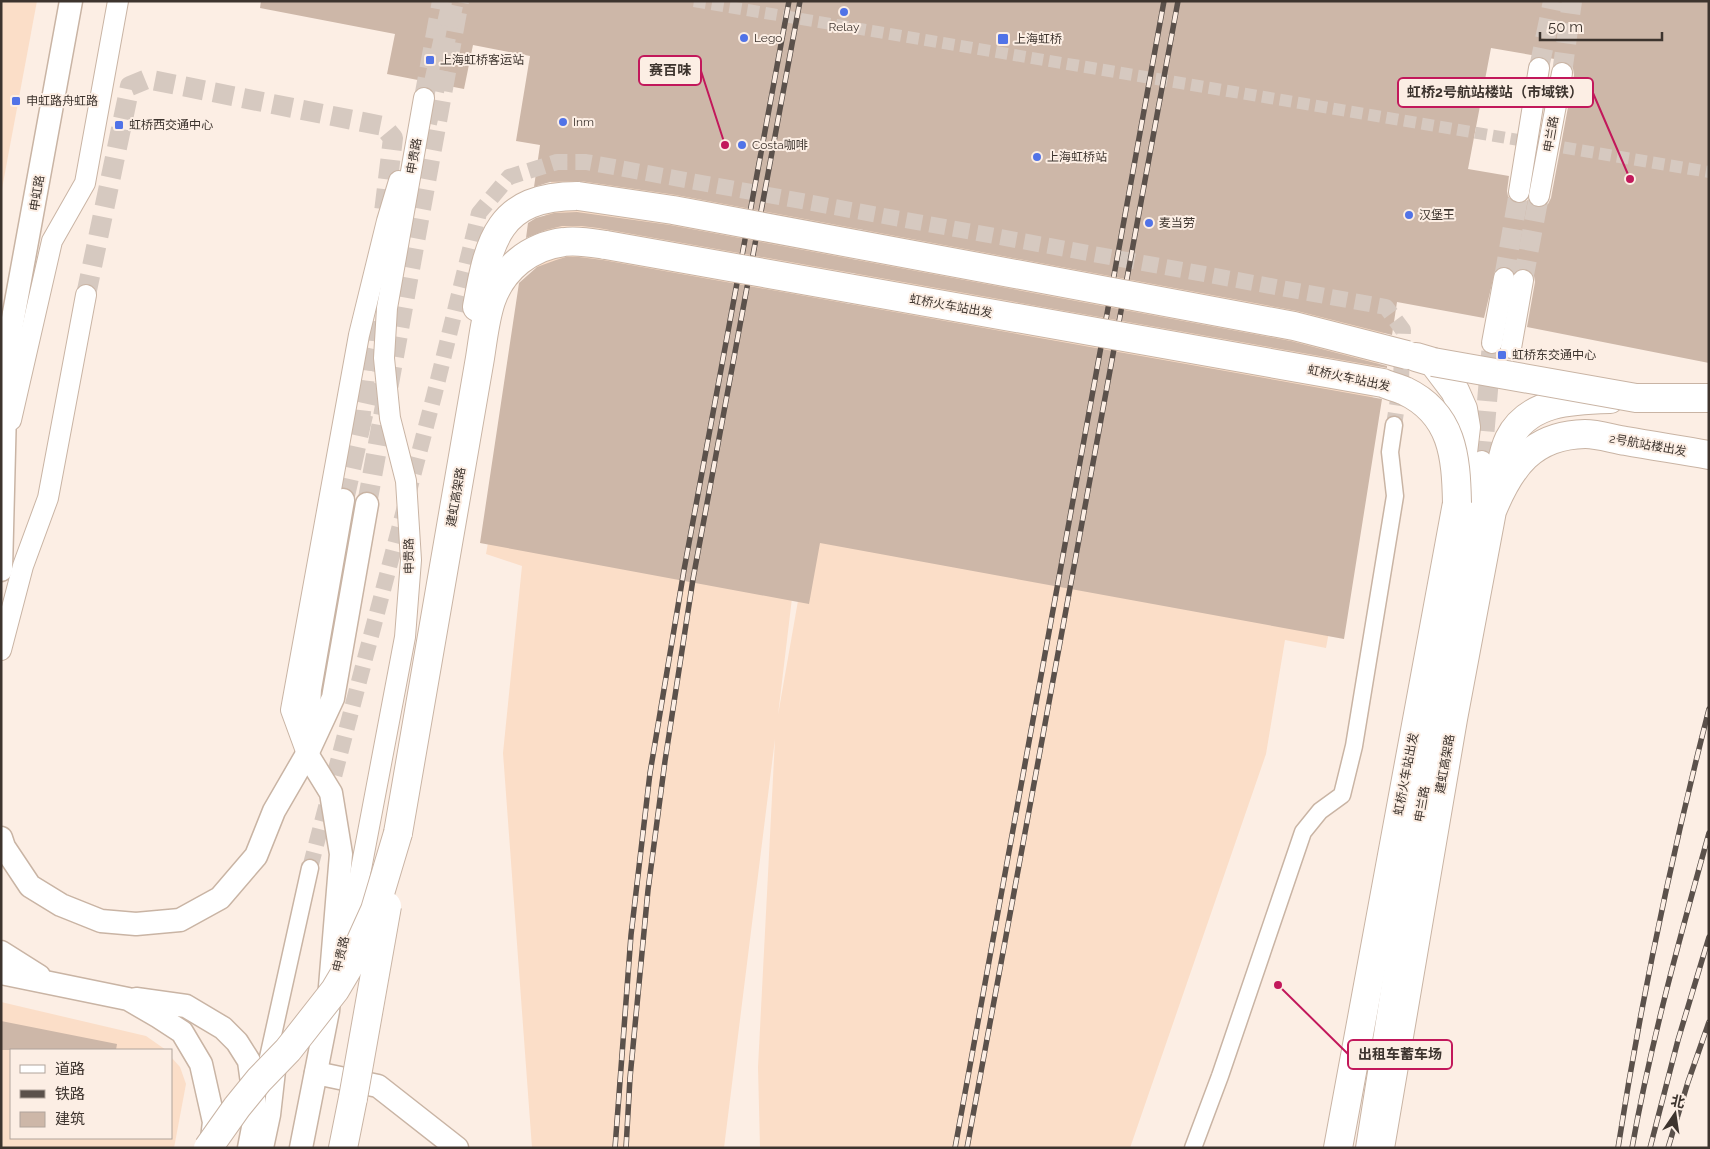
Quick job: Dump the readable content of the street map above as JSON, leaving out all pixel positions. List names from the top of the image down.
{
  "streets": {
    "highway": ["虹桥火车站出发", "2号航站楼出发", "建虹高架路"],
    "main road": ["申贵路", "申虹路"],
    "street": ["申兰路"]
  },
  "crossings": [
    ["虹桥火车站出发", "建虹高架路"],
    ["2号航站楼出发", "建虹高架路"]
  ],
  "places": {
    "other": [
      "Relay",
      "Lego",
      "Inm",
      "赛百味",
      "Costa咖啡",
      "上海虹桥站",
      "虹桥2号航站楼站（市域铁）",
      "汉堡王",
      "麦当劳",
      "出租车蓄车场"
    ],
    "transit": [
      "上海虹桥",
      "上海虹桥客运站",
      "申虹路舟虹路",
      "虹桥西交通中心",
      "虹桥东交通中心"
    ]
  },
  "legend": ["道路", "铁路", "建筑"],
  "scale_bar": "50 m",
  "north": "top"
}
